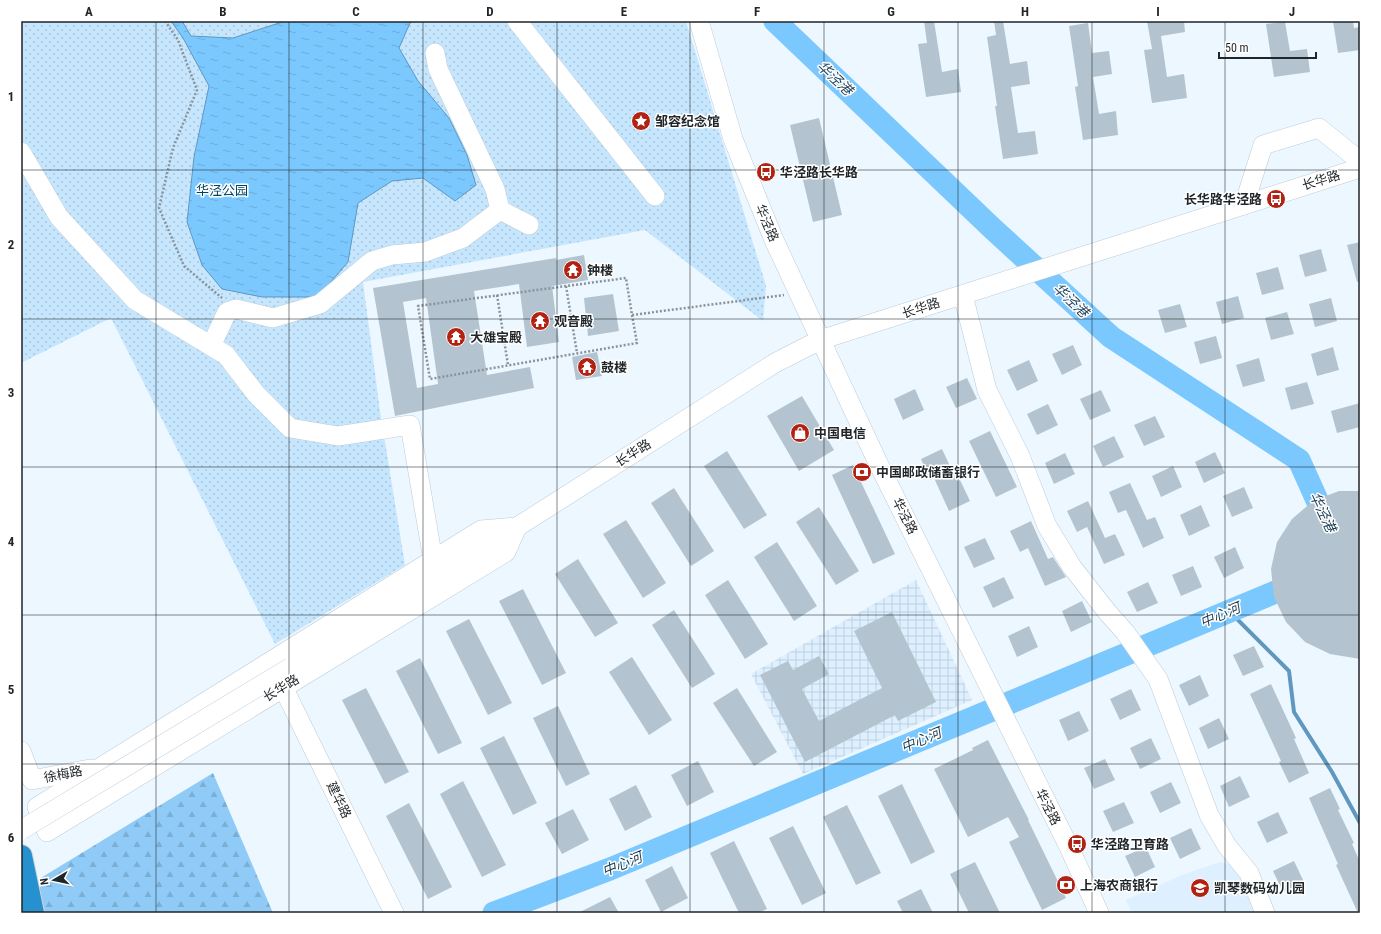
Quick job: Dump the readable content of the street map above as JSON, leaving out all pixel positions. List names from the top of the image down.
{
  "streets": {
    "street": [
      "长华路",
      "华泾路",
      "徐梅路",
      "建华路"
    ]
  },
  "crossings": [
    ["长华路", "华泾路"],
    ["长华路", "徐梅路"],
    ["长华路", "建华路"]
  ],
  "water": ["华泾港", "中心河"],
  "parks": ["华泾公园"],
  "places": {
    "place": ["邹容纪念馆"],
    "bus stop": ["华泾路长华路", "长华路华泾路", "华泾路卫育路"],
    "temple": [
      "钟楼",
      "观音殿",
      "大雄宝殿",
      "鼓楼"
    ],
    "shop": ["中国电信"],
    "bank": ["中国邮政储蓄银行", "上海农商银行"],
    "school or university": ["凯琴数码幼儿园"]
  },
  "scale_bar": "50 m",
  "north": "left",
  "grid": {
    "columns": [
      "A",
      "B",
      "C",
      "D",
      "E",
      "F",
      "G",
      "H",
      "I",
      "J"
    ],
    "rows": [
      "1",
      "2",
      "3",
      "4",
      "5",
      "6"
    ]
  }
}
